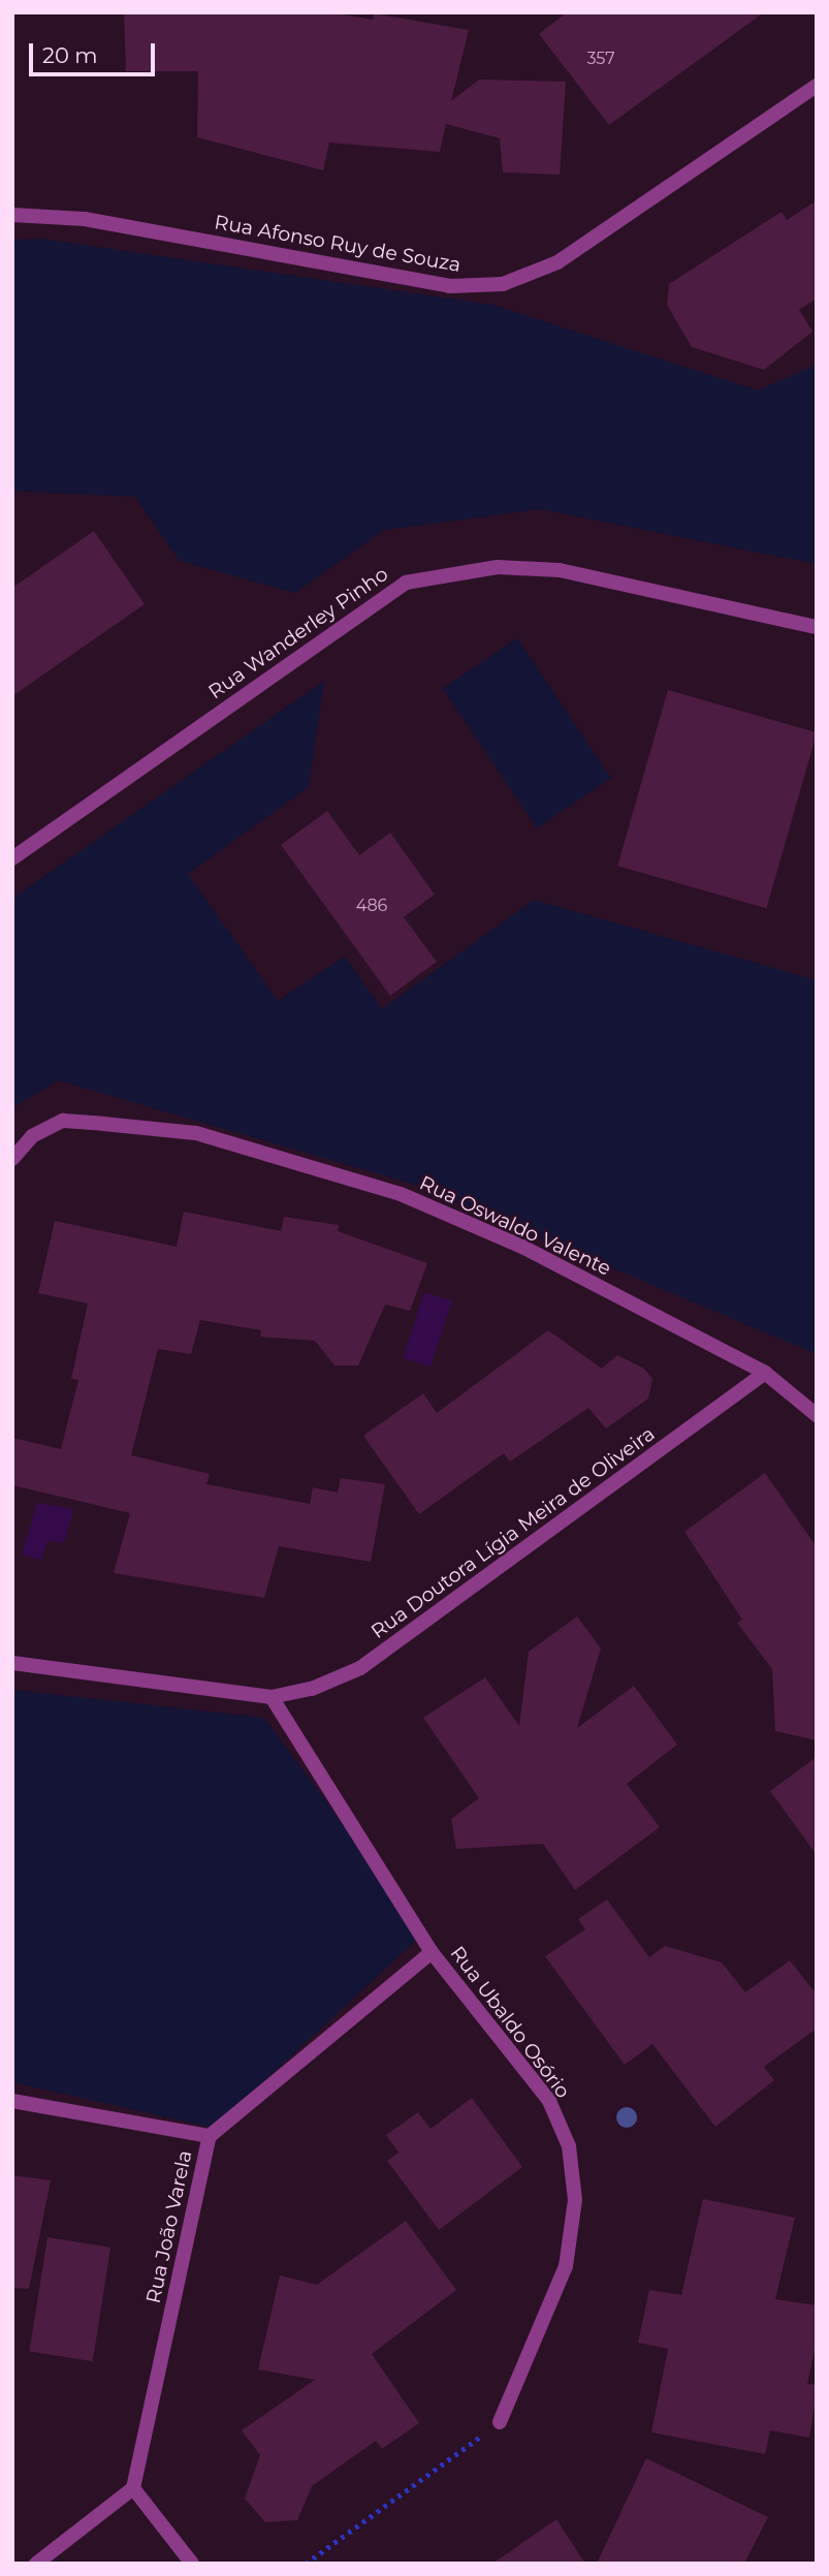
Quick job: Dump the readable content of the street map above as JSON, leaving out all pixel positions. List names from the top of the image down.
{
  "streets": {
    "street": [
      "Rua Afonso Ruy de Souza",
      "Rua Wanderley Pinho",
      "Rua Oswaldo Valente",
      "Rua Doutora Lígia Meira de Oliveira",
      "Rua Ubaldo Osório",
      "Rua João Varela"
    ]
  },
  "crossings": [
    ["Rua Oswaldo Valente", "Rua Doutora Lígia Meira de Oliveira"],
    ["Rua Doutora Lígia Meira de Oliveira", "Rua Ubaldo Osório"],
    ["Rua Ubaldo Osório", "Rua João Varela"]
  ],
  "house_numbers": ["357", "486"],
  "scale_bar": "20 m"
}
